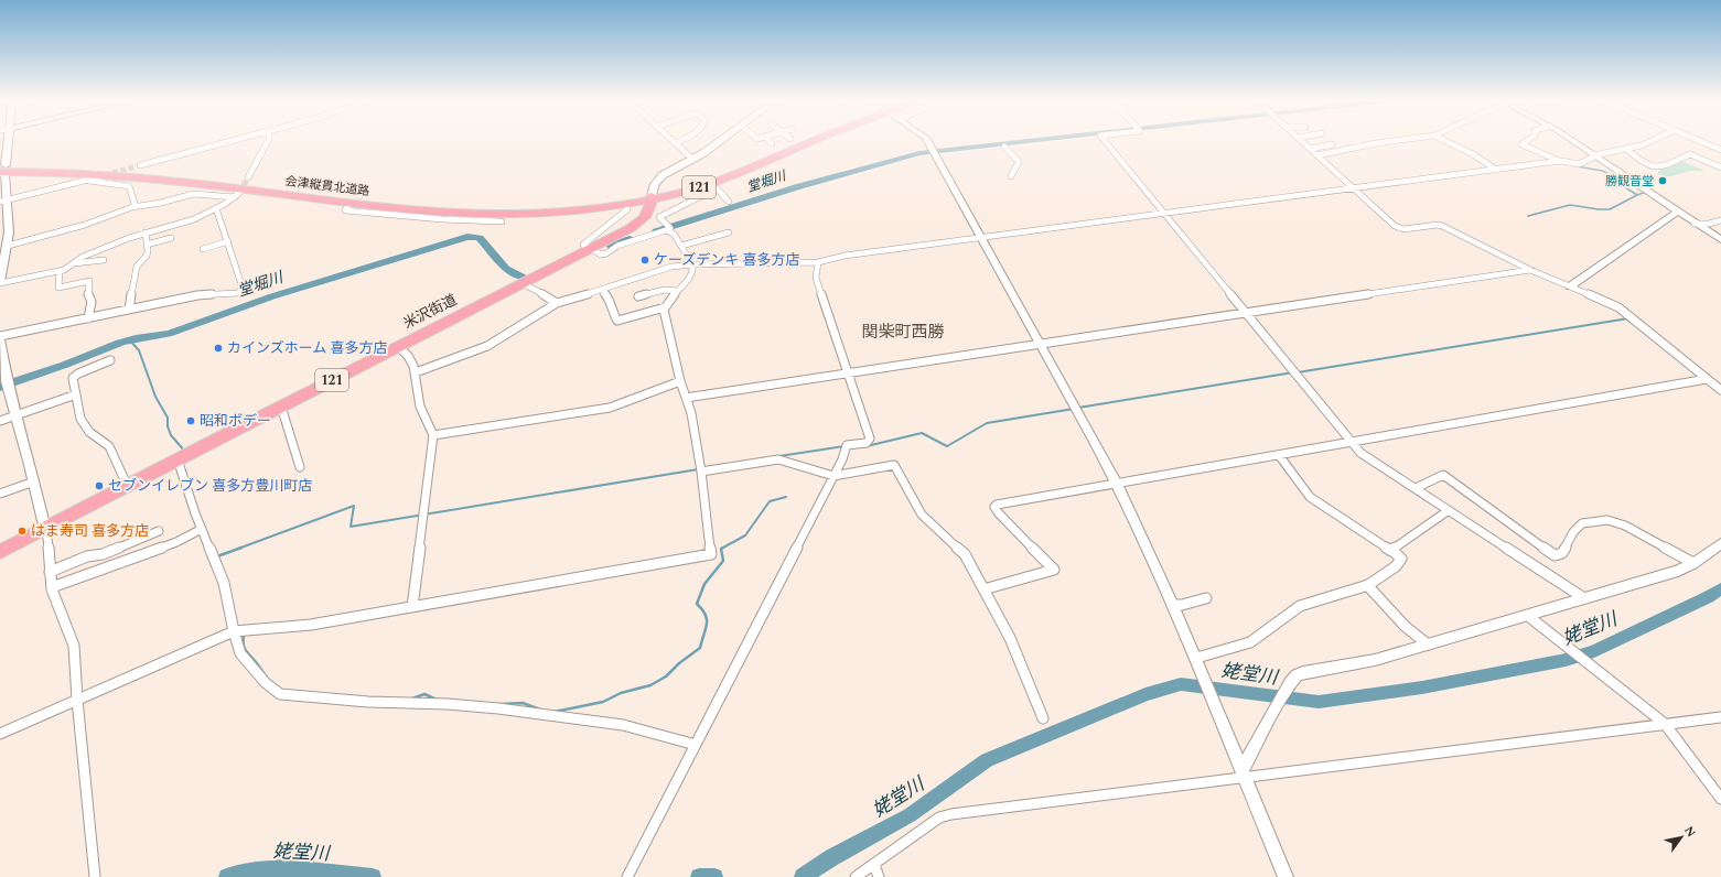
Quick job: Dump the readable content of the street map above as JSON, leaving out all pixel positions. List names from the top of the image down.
{
  "streets": {
    "highway": ["会津縦貫北道路", "121", "米沢街道"]
  },
  "crossings": [
    ["会津縦貫北道路", "121"],
    ["会津縦貫北道路", "米沢街道"],
    ["121", "米沢街道"]
  ],
  "districts": ["関柴町西勝"],
  "water": ["堂堀川", "姥堂川"],
  "places": [
    "勝観音堂",
    "ケーズデンキ 喜多方店",
    "カインズホーム 喜多方店",
    "昭和ボデー",
    "セブンイレブン 喜多方豊川町店",
    "はま寿司 喜多方店"
  ],
  "north": "top right"
}
